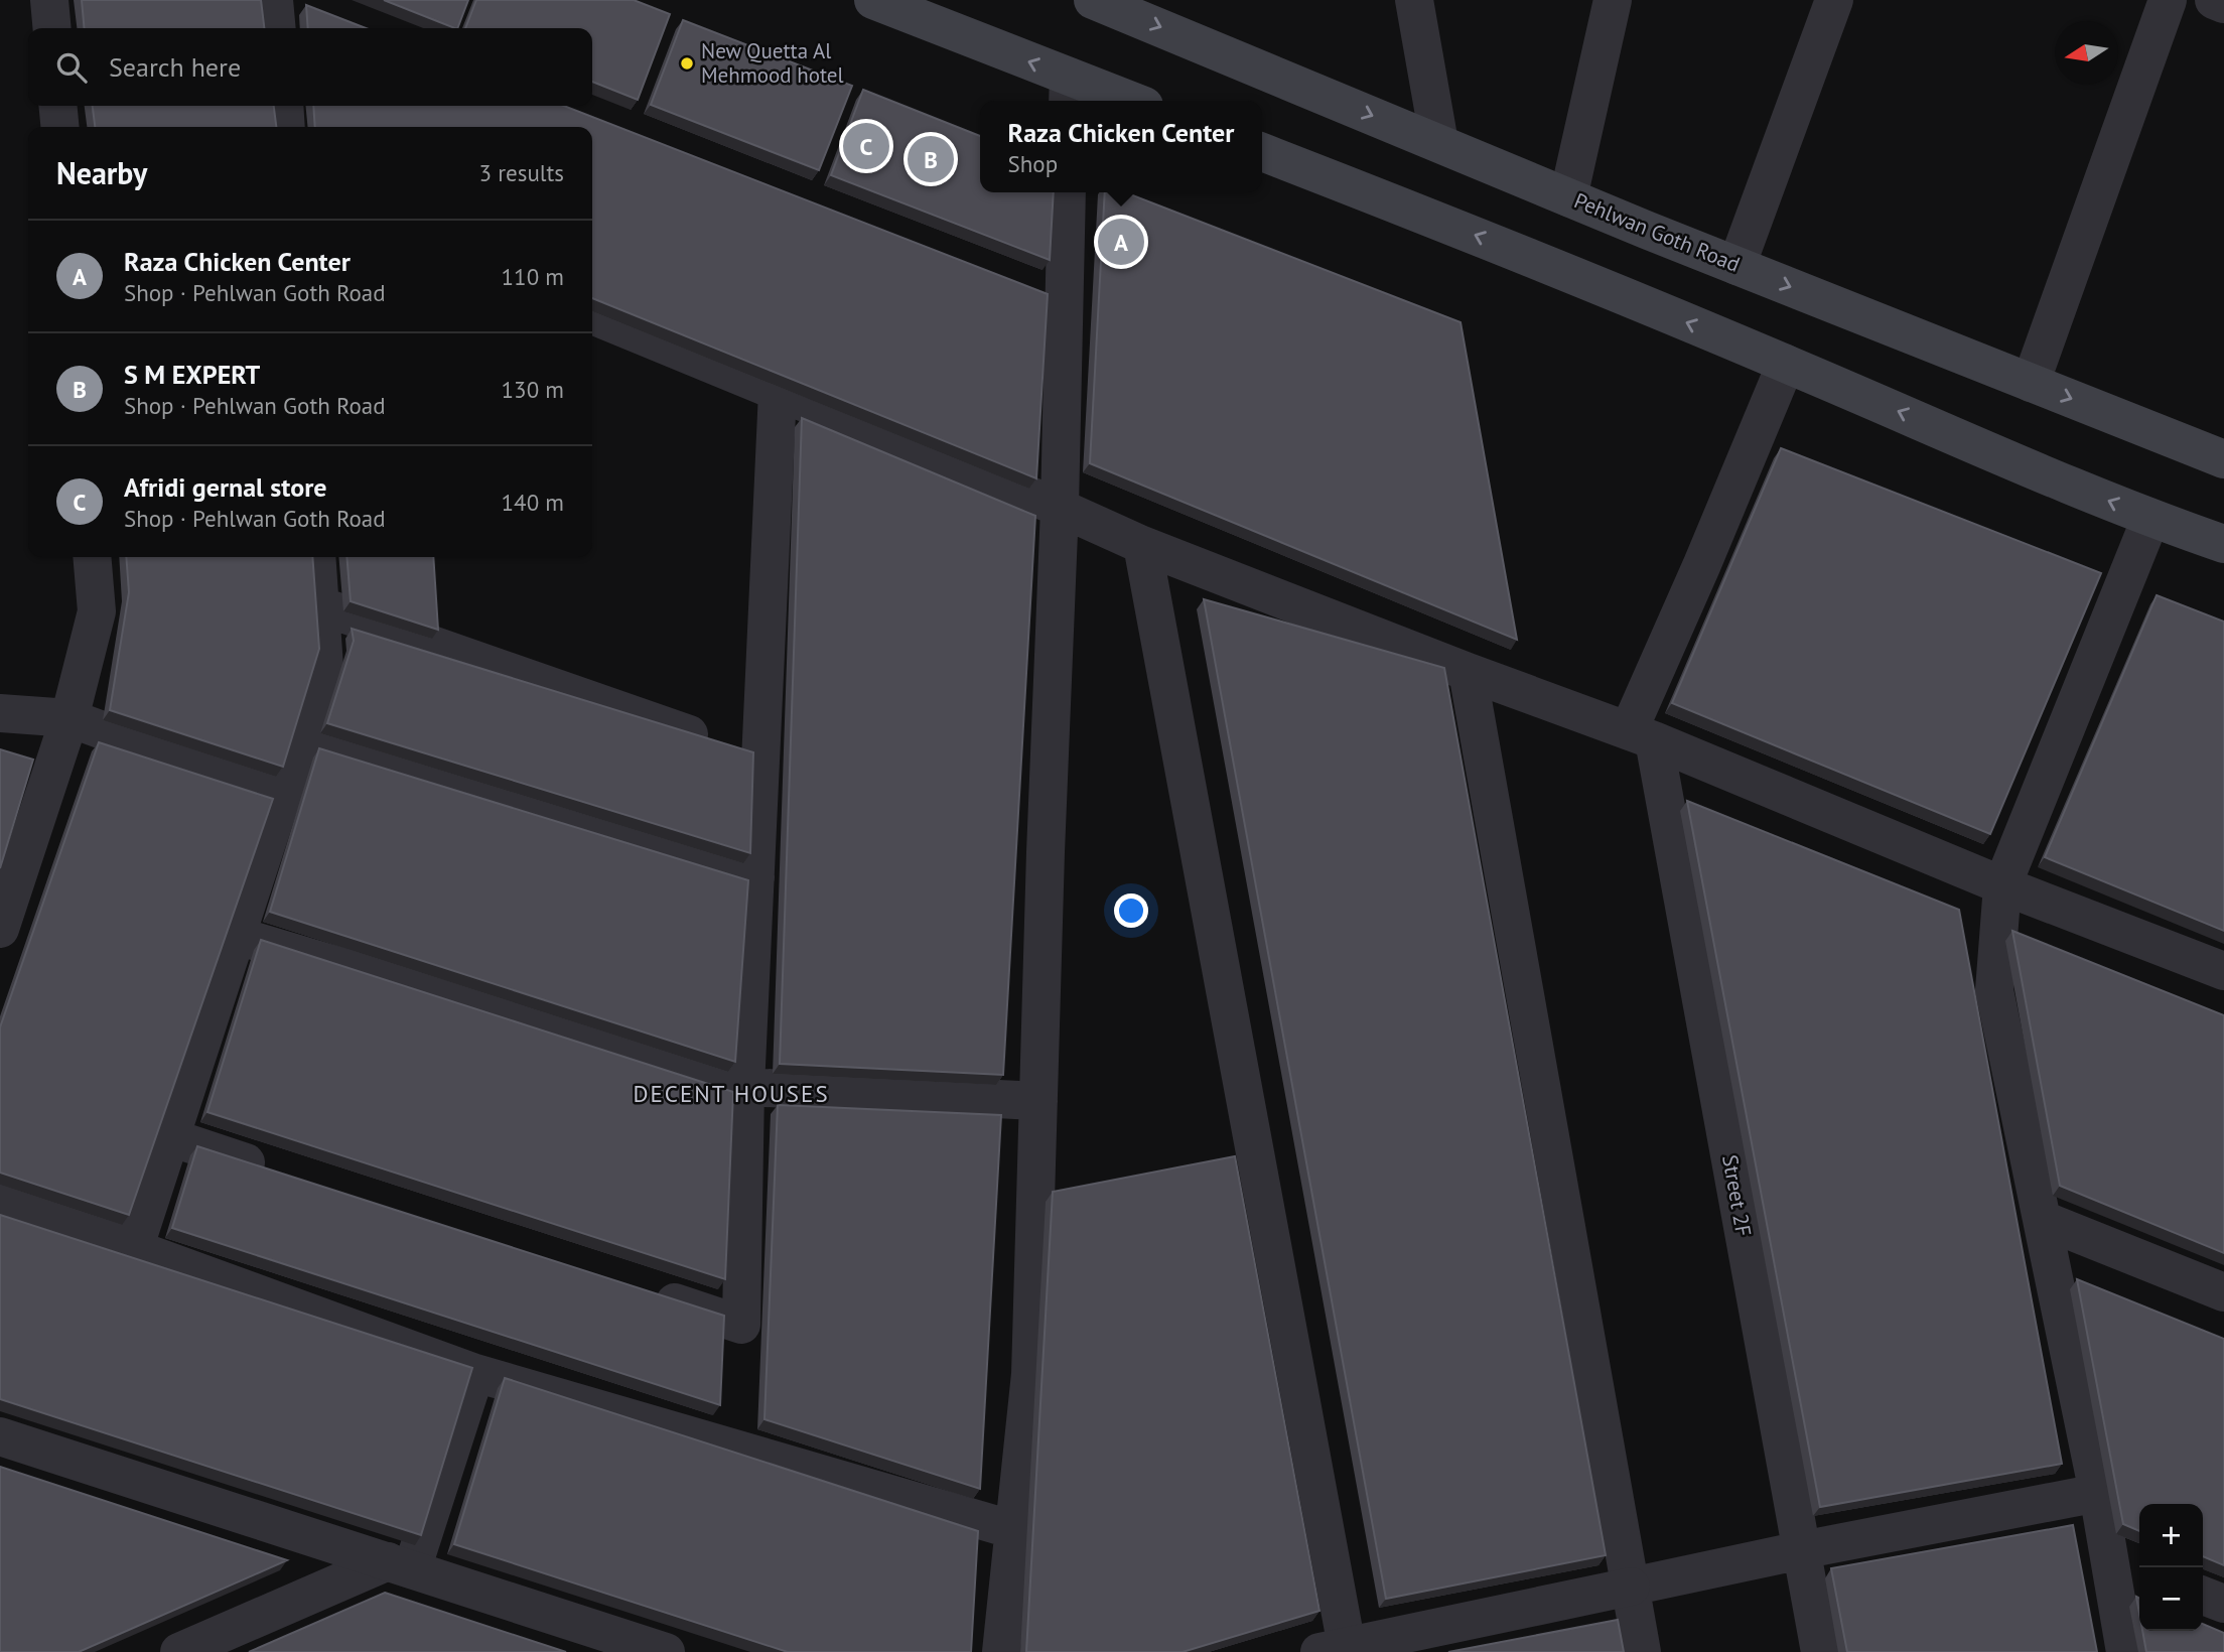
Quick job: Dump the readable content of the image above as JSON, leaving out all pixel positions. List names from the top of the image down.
{
  "streets": {
    "main road": ["Pehlwan Goth Road"],
    "street": ["Street 2F"]
  },
  "districts": ["DECENT HOUSES"],
  "places": ["New Quetta Al Mehmood hotel"],
  "north": "left",
  "page": {
    "search": "Search here",
    "popup": ["Raza Chicken Center", "Shop"],
    "pins": ["C", "B", "A"],
    "heading": ["Nearby", "3 results"],
    "list": [
      {
        "mark": "A",
        "name": "Raza Chicken Center",
        "note": "Shop · Pehlwan Goth Road",
        "value": "110 m"
      },
      {
        "mark": "B",
        "name": "S M EXPERT",
        "note": "Shop · Pehlwan Goth Road",
        "value": "130 m"
      },
      {
        "mark": "C",
        "name": "Afridi gernal store",
        "note": "Shop · Pehlwan Goth Road",
        "value": "140 m"
      }
    ],
    "map_buttons": ["+", "−"]
  }
}
